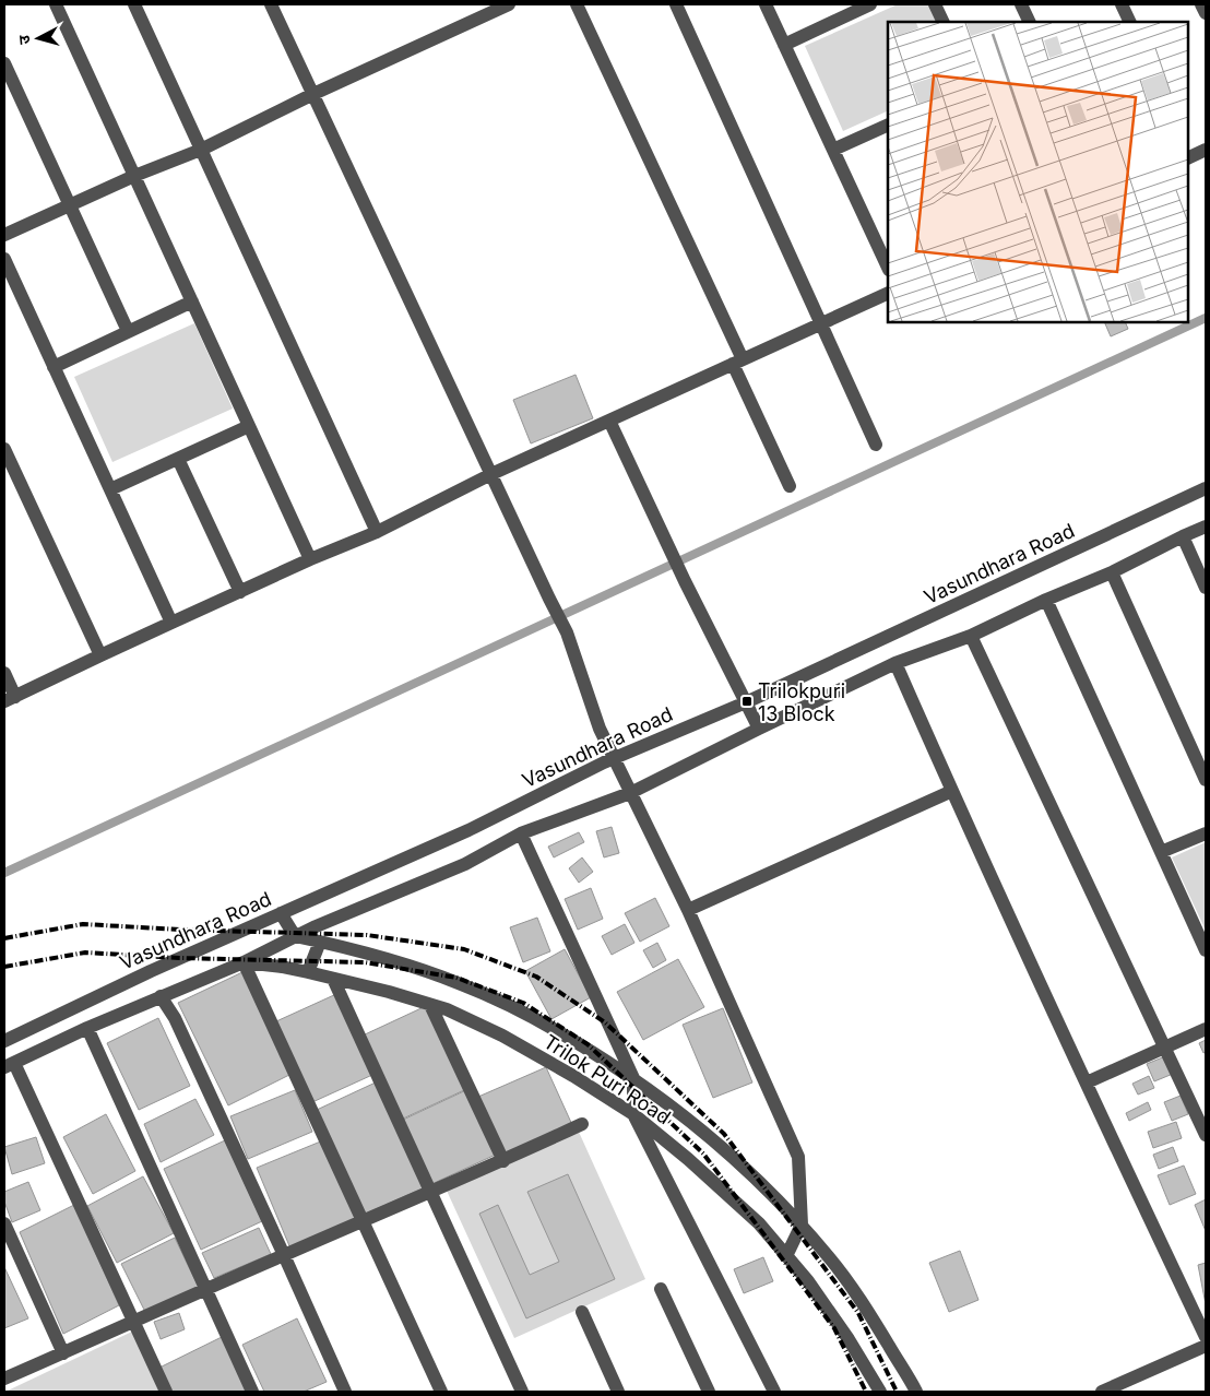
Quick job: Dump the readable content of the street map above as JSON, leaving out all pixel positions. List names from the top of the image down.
{
  "streets": {
    "street": ["Vasundhara Road", "Trilok Puri Road"]
  },
  "places": {
    "transit": ["Trilokpuri 13 Block"]
  },
  "north": "left"
}
